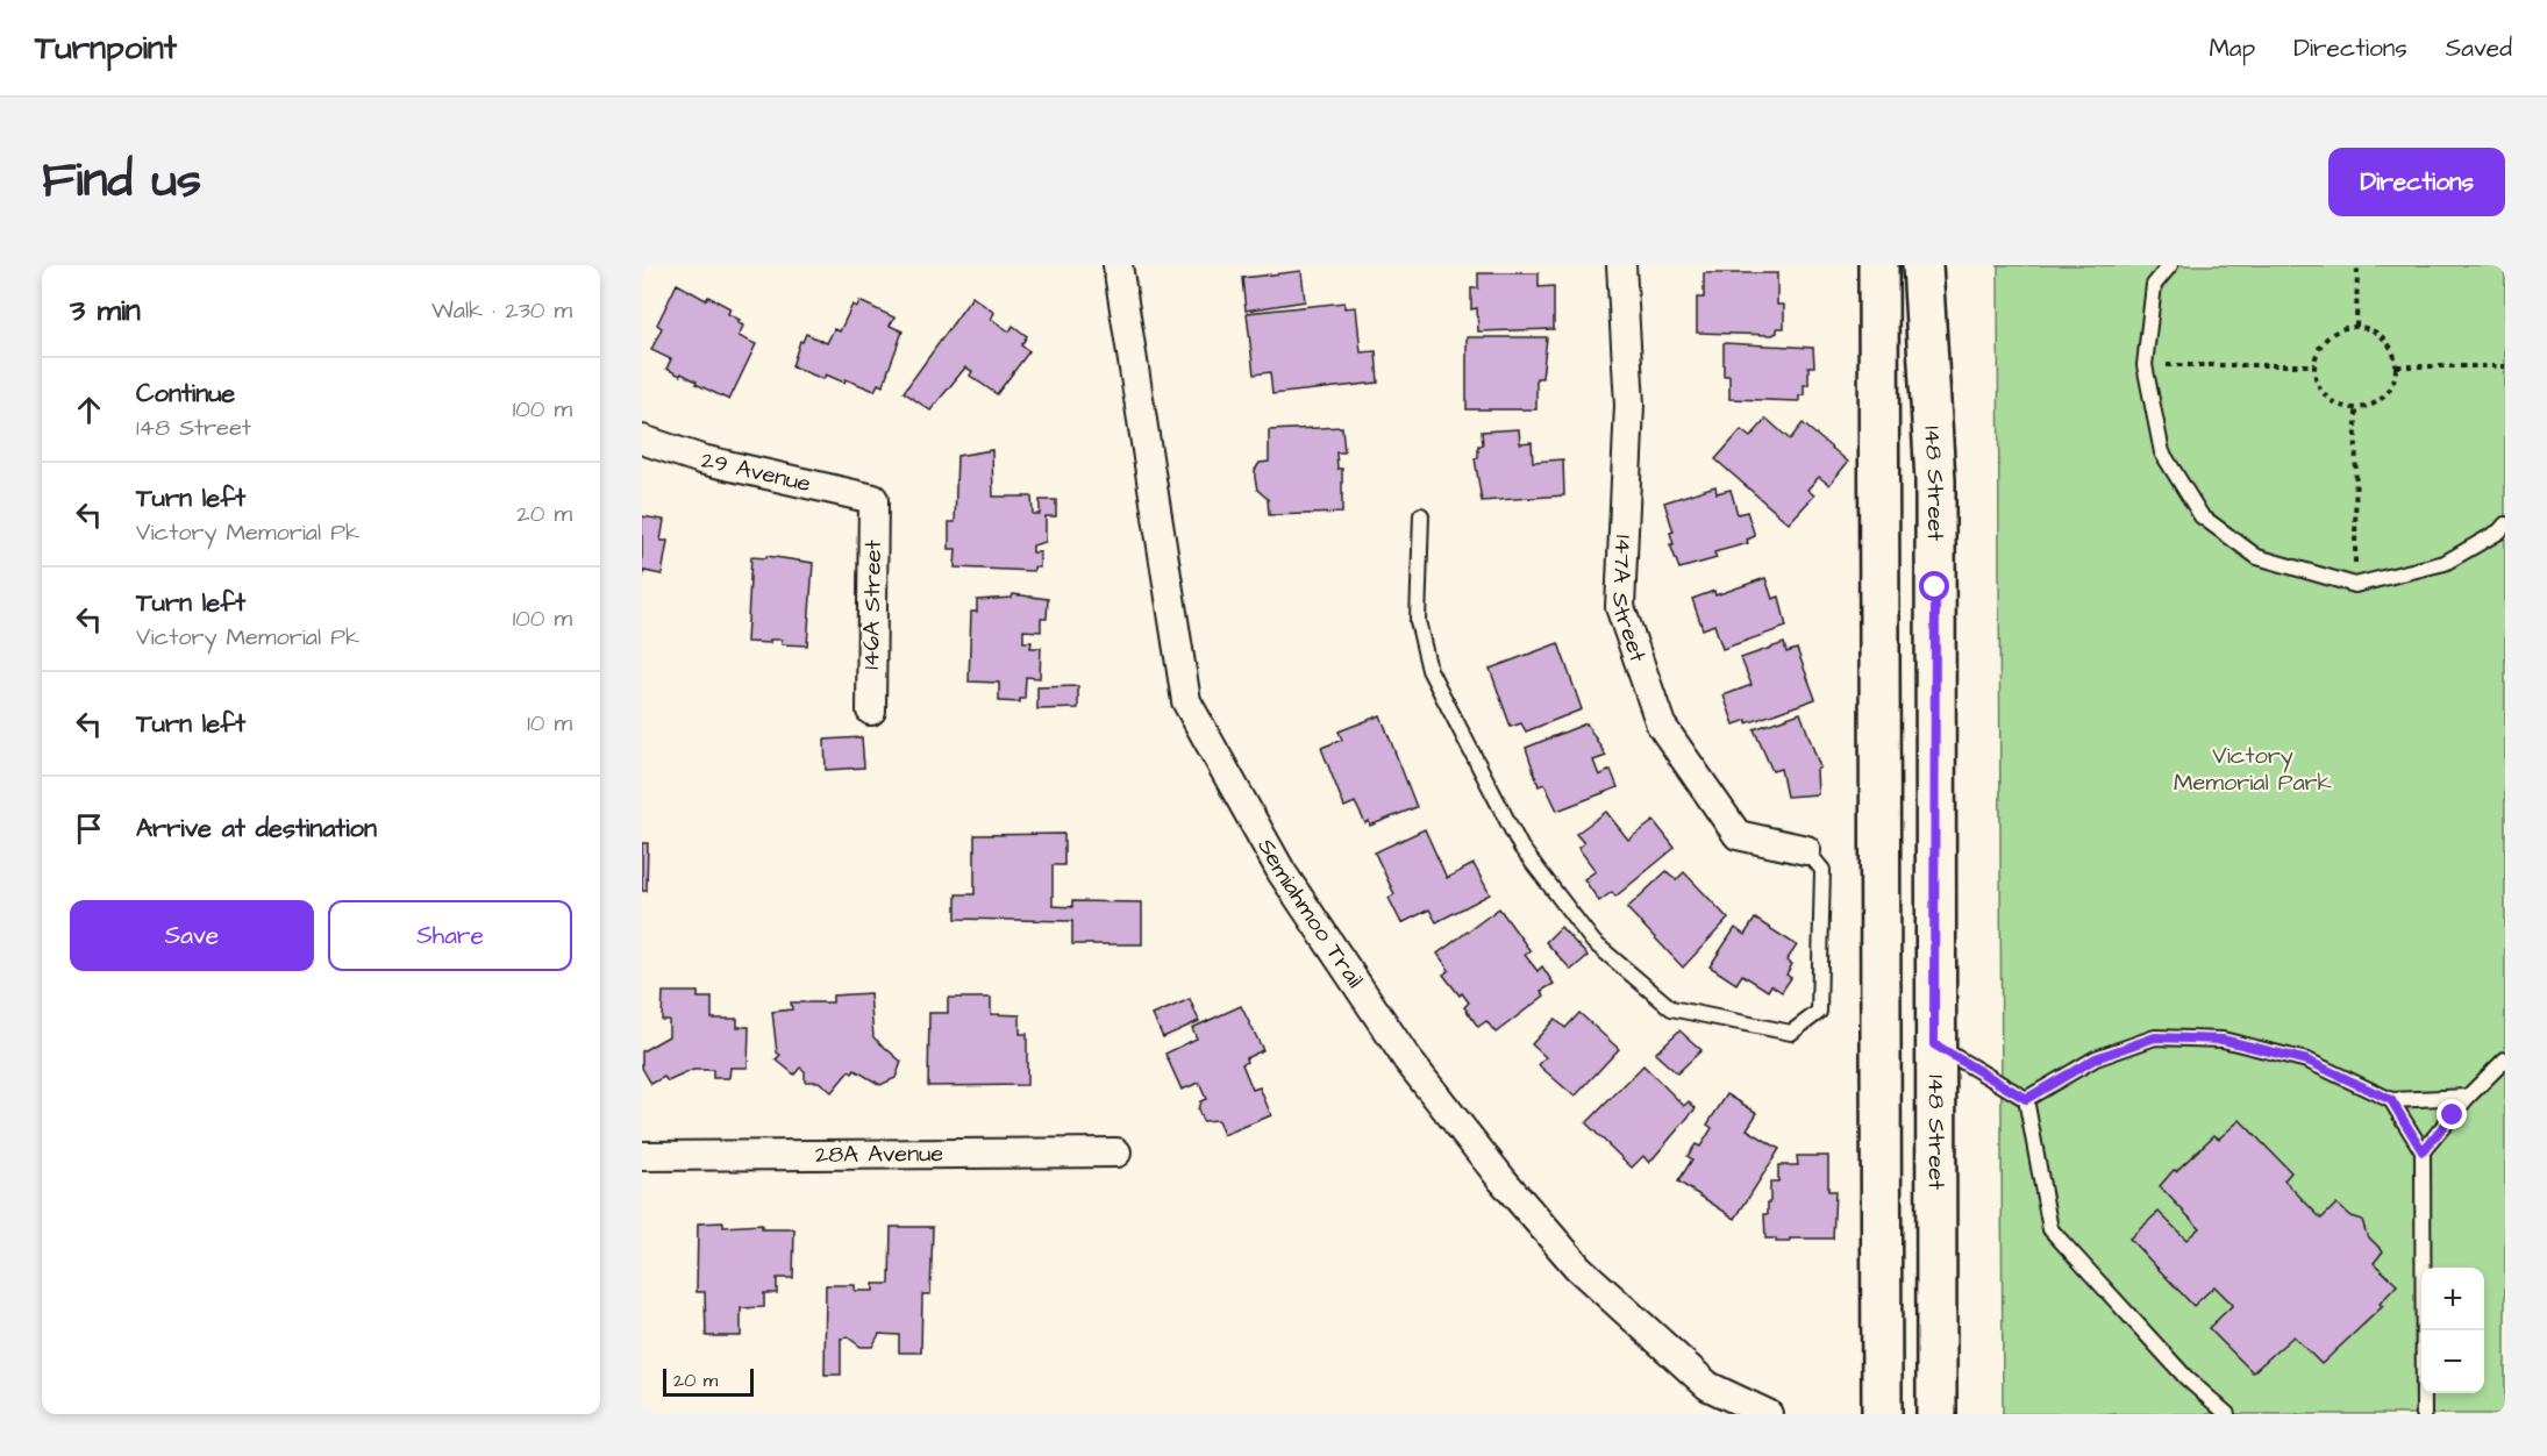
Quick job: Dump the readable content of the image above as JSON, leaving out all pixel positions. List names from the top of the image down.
{
  "streets": {
    "main road": ["148 Street"],
    "street": [
      "29 Avenue",
      "147A Street",
      "146A Street",
      "Semiahmoo Trail",
      "28A Avenue"
    ]
  },
  "crossings": [
    ["29 Avenue", "146A Street"]
  ],
  "parks": ["Victory Memorial Park"],
  "scale_bar": "20 m",
  "page": {
    "header": "Turnpoint",
    "nav": ["Map", "Directions", "Saved"],
    "title": "Find us",
    "buttons": [
      "Directions",
      ["Save", "Share"]
    ],
    "heading": ["3 min", "Walk · 230 m"],
    "list": [
      ["Continue", "148 Street", "100 m"],
      ["Turn left", "Victory Memorial Pk", "20 m"],
      ["Turn left", "Victory Memorial Pk", "100 m"],
      ["Turn left", "10 m"],
      "Arrive at destination"
    ],
    "map_buttons": ["+", "−"],
    "scale": "20 m"
  }
}
